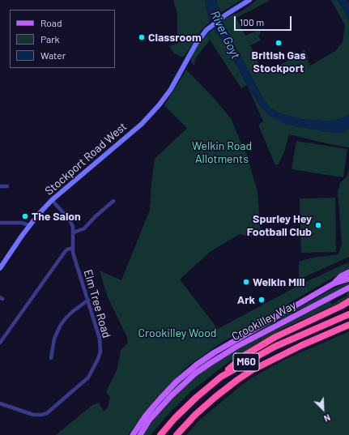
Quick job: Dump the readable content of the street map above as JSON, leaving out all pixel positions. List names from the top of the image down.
{
  "streets": {
    "highway": ["M60"],
    "main road": ["Stockport Road West", "Crookilley Way"],
    "street": ["Elm Tree Road"]
  },
  "crossings": [
    ["Stockport Road West", "Elm Tree Road"]
  ],
  "water": ["River Goyt"],
  "parks": ["Welkin Road Allotments", "Crookilley Wood"],
  "places": [
    "Classroom",
    "British Gas Stockport",
    "The Salon",
    "Spurley Hey Football Club",
    "Welkin Mill",
    "Ark"
  ],
  "legend": ["Road", "Park", "Water"],
  "scale_bar": "100 m",
  "north": "bottom right"
}
